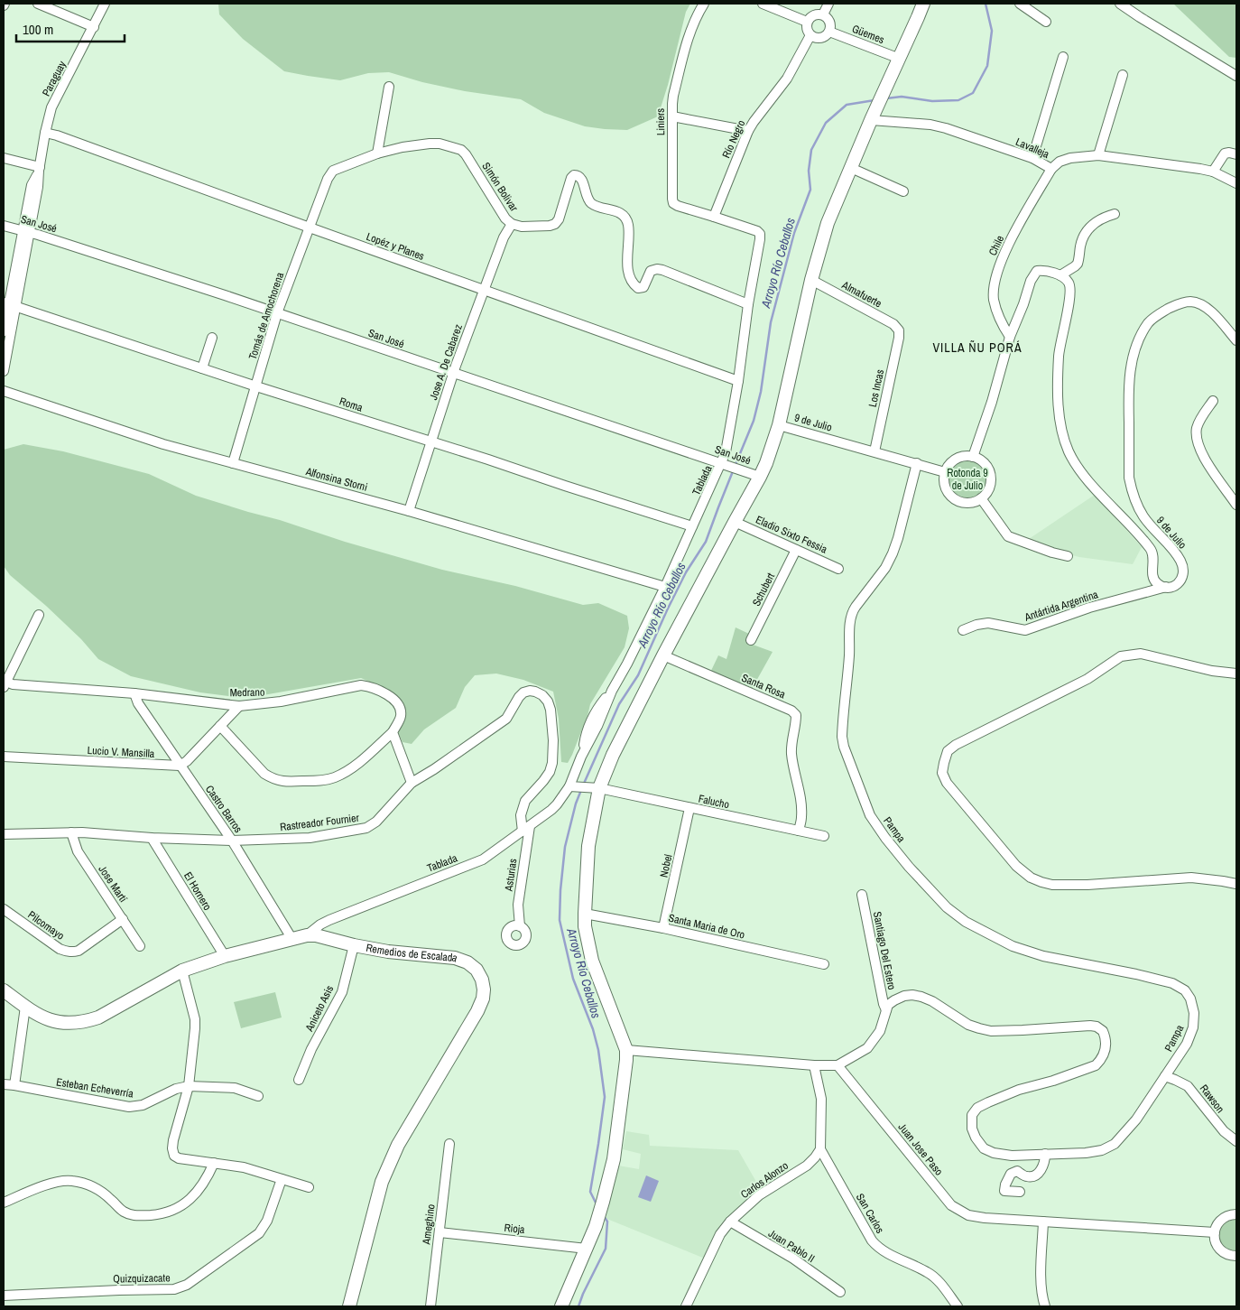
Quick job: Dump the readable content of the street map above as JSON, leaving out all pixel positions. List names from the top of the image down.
{
  "streets": {
    "main road": ["Remedios de Escalada"],
    "street": [
      "Güemes",
      "Paraguay",
      "Liniers",
      "Río Negro",
      "Lavalleja",
      "Simón Bolivar",
      "San José",
      "Chile",
      "Lopéz y Planes",
      "Almafuerte",
      "Tomás de Amochorena",
      "Jose A. De Cabarez",
      "Los Incas",
      "Roma",
      "9 de Julio",
      "Alfonsina Storni",
      "Tablada",
      "Eladio Sixto Fessia",
      "Schubert",
      "Antártida Argentina",
      "Santa Rosa",
      "Medrano",
      "Lucio V. Mansilla",
      "Falucho",
      "Castro Barros",
      "Rastreador Fournier",
      "Pampa",
      "Nobel",
      "Asturias",
      "Jose Martí",
      "El Hornero",
      "Pilcomayo",
      "Santa Maria de Oro",
      "Santiago Del Estero",
      "Aniceto Asis",
      "Esteban Echeverría",
      "Rawson",
      "Juan Jose Paso",
      "Carlos Alonzo",
      "San Carlos",
      "Ameghino",
      "Rioja",
      "Juan Pablo II",
      "Quizquizacate"
    ]
  },
  "crossings": [
    ["Güemes", "Río Negro"],
    ["Paraguay", "San José"],
    ["Paraguay", "Lopéz y Planes"],
    ["Paraguay", "Roma"],
    ["Liniers", "Río Negro"],
    ["Liniers", "Tablada"],
    ["Río Negro", "Tablada"],
    ["Lavalleja", "Chile"],
    ["Simón Bolivar", "Tomás de Amochorena"],
    ["Simón Bolivar", "Jose A. De Cabarez"],
    ["Simón Bolivar", "Tablada"],
    ["San José", "Tomás de Amochorena"],
    ["San José", "Jose A. De Cabarez"],
    ["San José", "Tablada"],
    ["Lopéz y Planes", "Tomás de Amochorena"],
    ["Lopéz y Planes", "Jose A. De Cabarez"],
    ["Lopéz y Planes", "Tablada"],
    ["Almafuerte", "Los Incas"],
    ["Tomás de Amochorena", "Roma"],
    ["Tomás de Amochorena", "Alfonsina Storni"],
    ["Jose A. De Cabarez", "Roma"],
    ["Jose A. De Cabarez", "Alfonsina Storni"],
    ["Los Incas", "9 de Julio"],
    ["Roma", "Tablada"],
    ["9 de Julio", "Antártida Argentina"],
    ["9 de Julio", "Pampa"],
    ["Alfonsina Storni", "Tablada"],
    ["Tablada", "Rastreador Fournier"],
    ["Tablada", "Asturias"],
    ["Tablada", "Remedios de Escalada"],
    ["Eladio Sixto Fessia", "Schubert"],
    ["Santa Rosa", "Falucho"],
    ["Medrano", "Castro Barros"],
    ["Lucio V. Mansilla", "Castro Barros"],
    ["Falucho", "Nobel"],
    ["Castro Barros", "Rastreador Fournier"],
    ["Castro Barros", "Remedios de Escalada"],
    ["Rastreador Fournier", "Asturias"],
    ["Rastreador Fournier", "Jose Martí"],
    ["Rastreador Fournier", "El Hornero"],
    ["Pampa", "Santiago Del Estero"],
    ["Pampa", "Rawson"],
    ["Nobel", "Santa Maria de Oro"],
    ["Jose Martí", "Pilcomayo"],
    ["El Hornero", "Remedios de Escalada"],
    ["Remedios de Escalada", "Aniceto Asis"],
    ["Carlos Alonzo", "San Carlos"],
    ["Carlos Alonzo", "Juan Pablo II"],
    ["Ameghino", "Rioja"]
  ],
  "districts": ["VILLA ÑU PORÁ"],
  "water": ["Arroyo Río Ceballos"],
  "parks": ["Rotonda 9 de Julio"],
  "scale_bar": "100 m"
}
